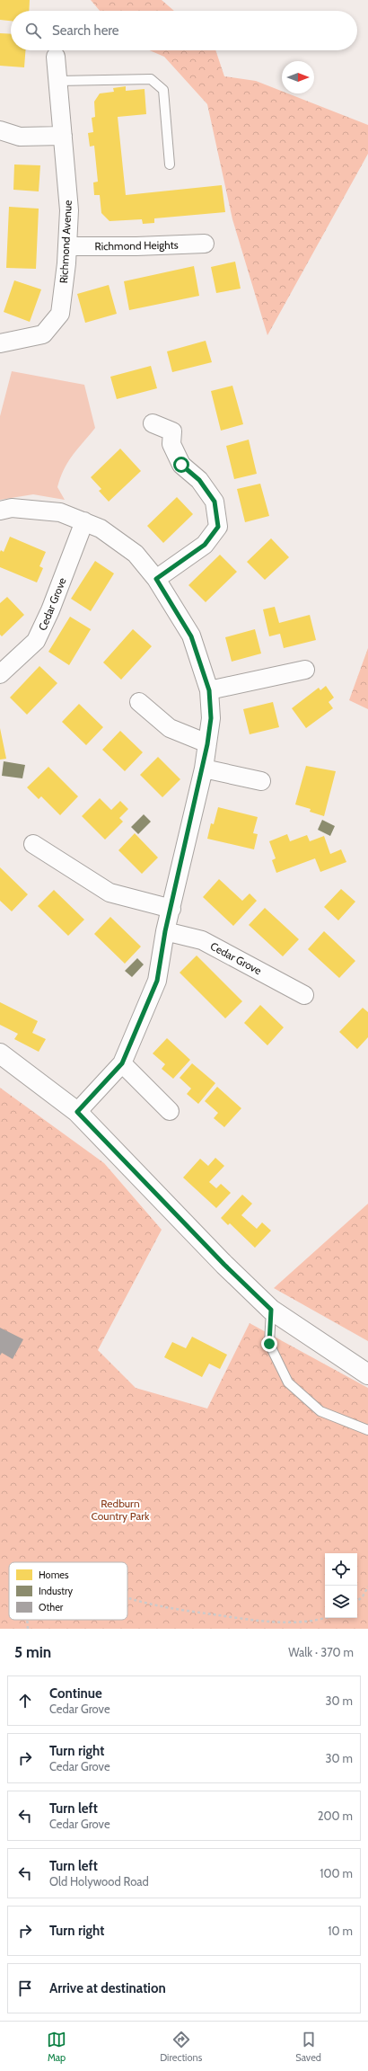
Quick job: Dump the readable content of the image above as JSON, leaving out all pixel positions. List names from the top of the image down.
{
  "streets": {
    "street": ["Richmond Avenue", "Richmond Heights", "Cedar Grove"]
  },
  "crossings": [
    ["Richmond Avenue", "Richmond Heights"]
  ],
  "parks": ["Redburn Country Park"],
  "legend": ["Homes", "Industry", "Other"],
  "north": "right",
  "page": {
    "search": "Search here",
    "heading": ["5 min", "Walk · 370 m"],
    "list": [
      ["Continue", "Cedar Grove", "30 m"],
      ["Turn right", "Cedar Grove", "30 m"],
      ["Turn left", "Cedar Grove", "200 m"],
      ["Turn left", "Old Holywood Road", "100 m"],
      ["Turn right", "10 m"],
      "Arrive at destination"
    ],
    "nav": ["Map", "Directions", "Saved"]
  }
}
